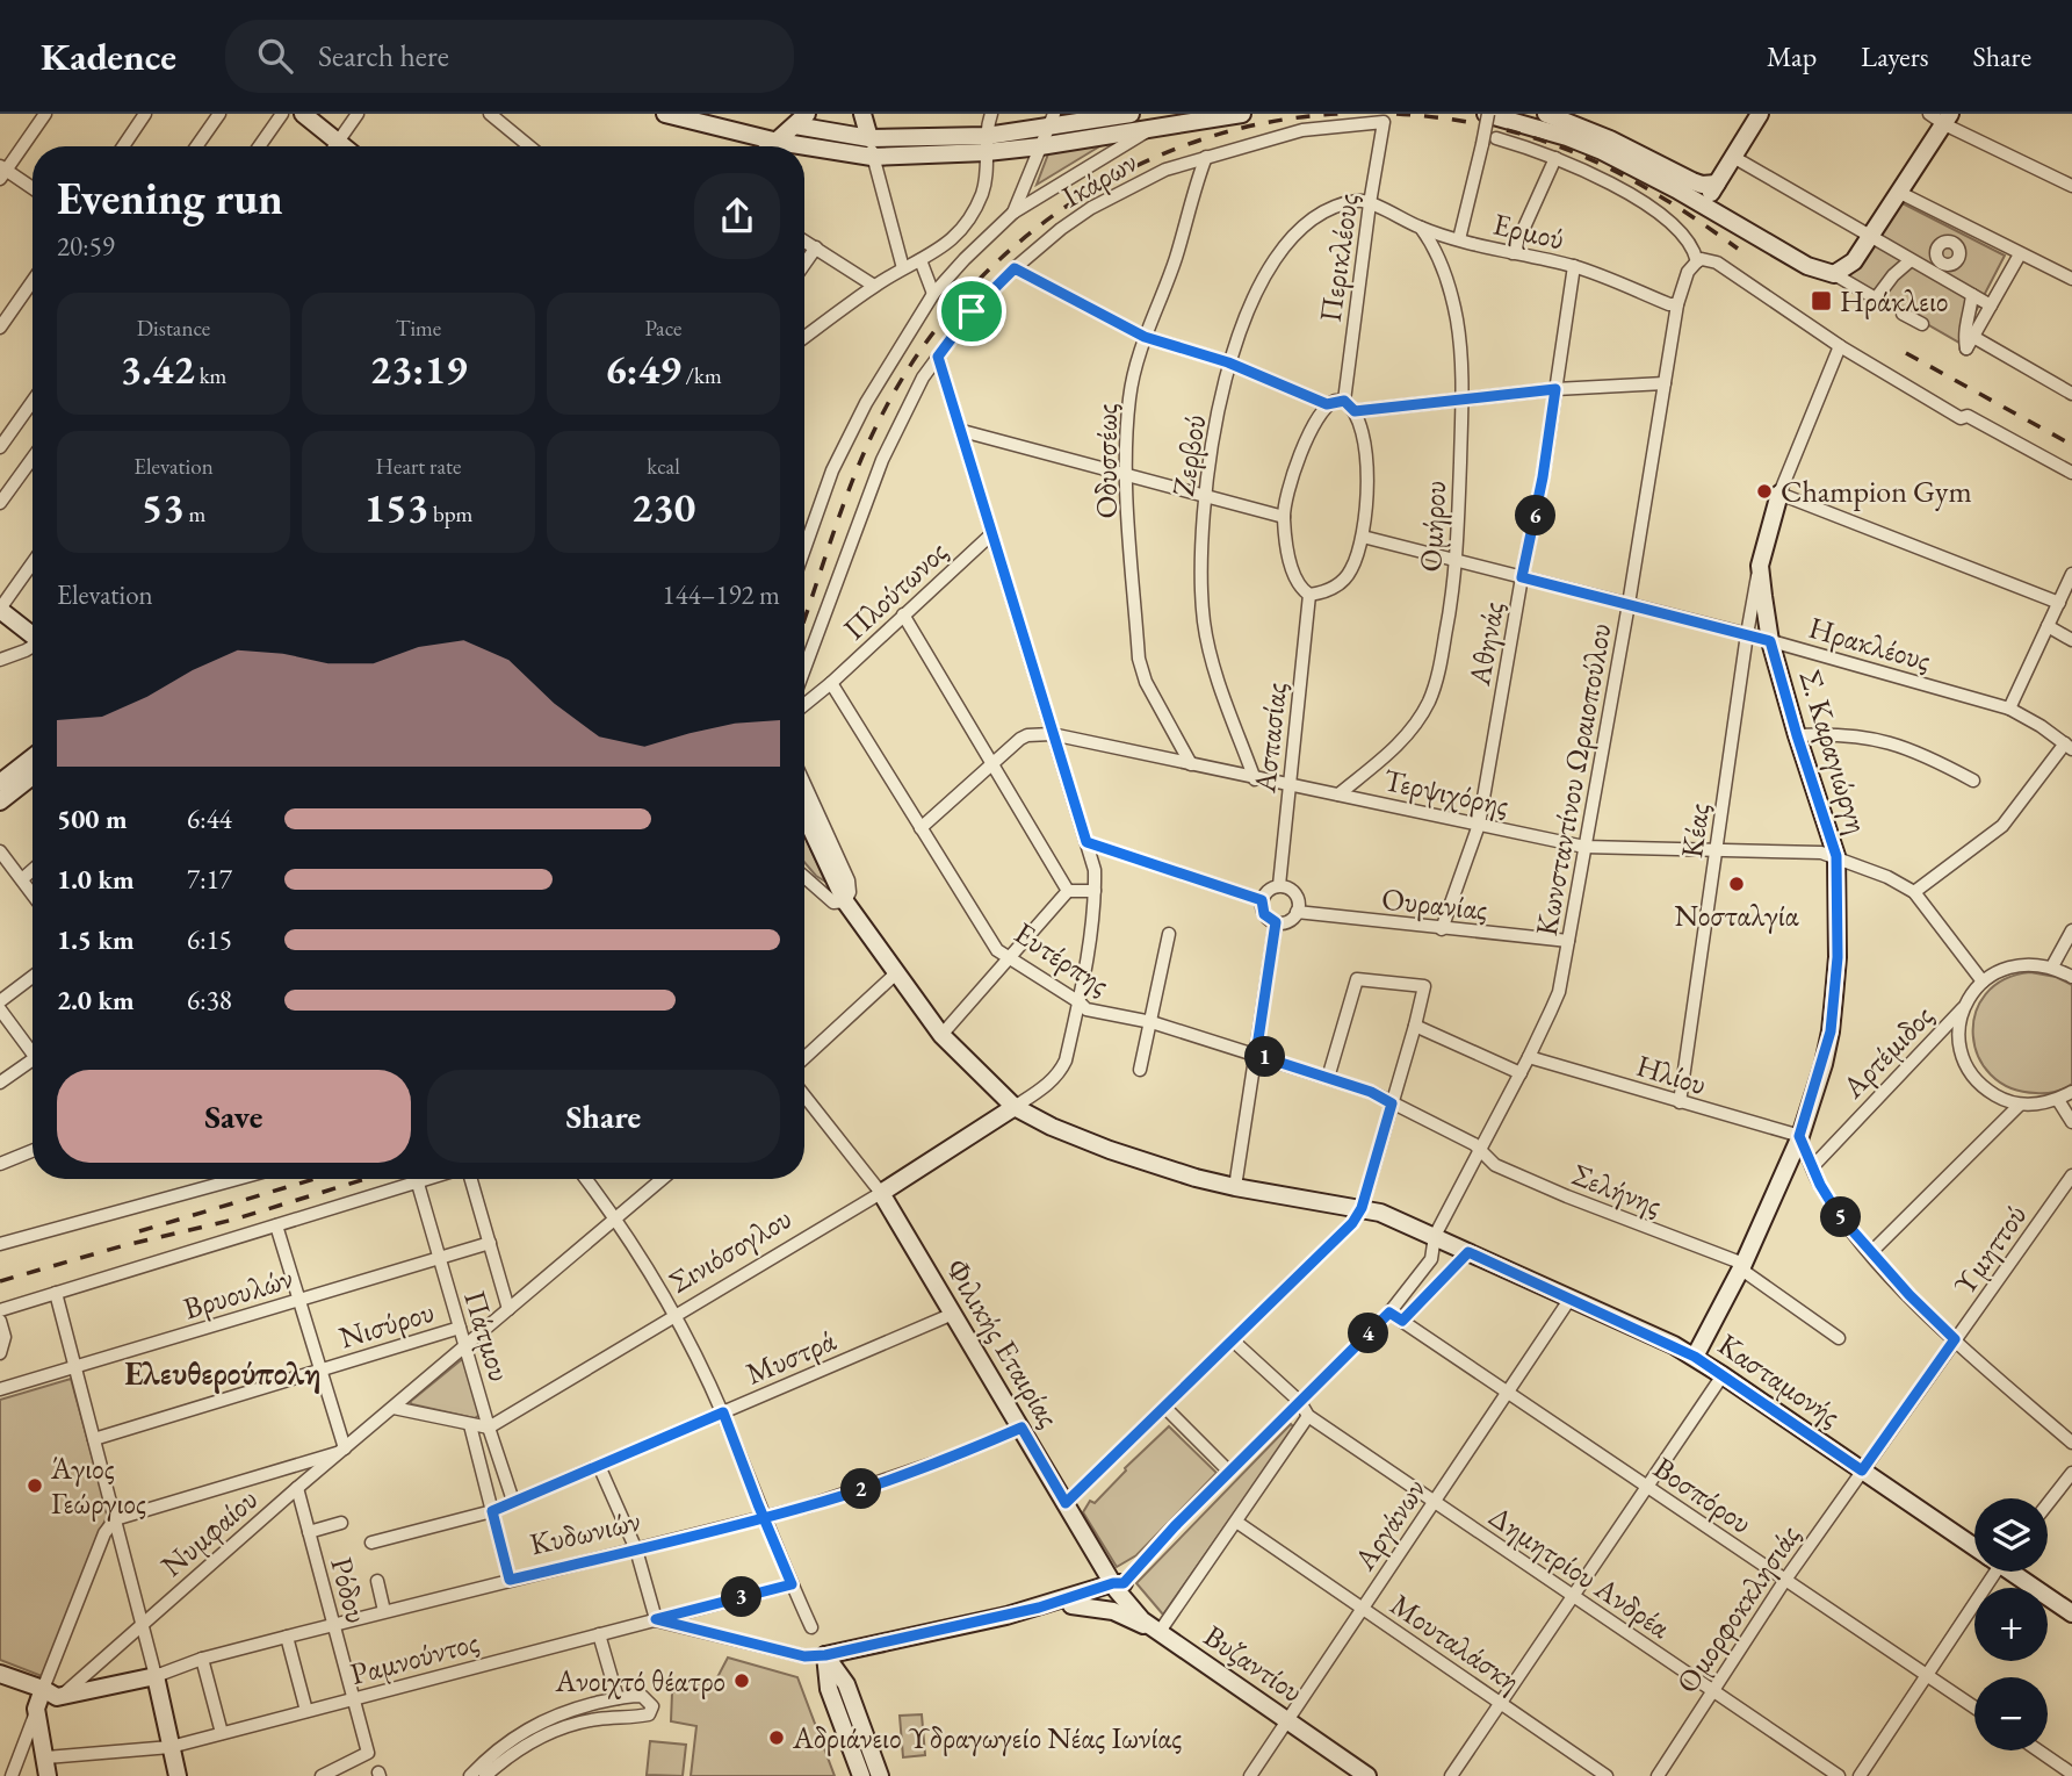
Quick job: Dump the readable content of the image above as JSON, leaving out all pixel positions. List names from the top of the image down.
{
  "streets": {
    "street": [
      "Ικάρων",
      "Ερμού",
      "Περικλέους",
      "Ζερβού",
      "Οδυσσέως",
      "Ομήρου",
      "Πλούτωνος",
      "Αθηνάς",
      "Ηρακλέους",
      "Ασπασίας",
      "Σ. Καραγιώργη",
      "Κωνσταντίνου Ωραιοπούλου",
      "Τερψιχόρης",
      "Κέας",
      "Ουρανίας",
      "Ευτέρπης",
      "Αρτέμιδος",
      "Ηλίου",
      "Σελήνης",
      "Σινιόσογλου",
      "Υμηττού",
      "Βρυουλών",
      "Νισύρου",
      "Πάτμου",
      "Φιλικής Εταιρίας",
      "Μυστρά",
      "Κασταμονής",
      "Βοσπόρου",
      "Αργάνων",
      "Νυμφαίου",
      "Κυδωνιών",
      "Δημητρίου Ανδρέα",
      "Ρόδου",
      "Ομορφοκκλησιάς",
      "Μουταλάσκη",
      "Ραμνούντος",
      "Βυζαντίου"
    ]
  },
  "crossings": [
    ["Ικάρων", "Περικλέους"],
    ["Ικάρων", "Οδυσσέως"],
    ["Ερμού", "Περικλέους"],
    ["Ερμού", "Ζερβού"],
    ["Ερμού", "Ομήρου"],
    ["Ερμού", "Αθηνάς"],
    ["Ερμού", "Κωνσταντίνου Ωραιοπούλου"],
    ["Περικλέους", "Ζερβού"],
    ["Ζερβού", "Τερψιχόρης"],
    ["Οδυσσέως", "Τερψιχόρης"],
    ["Ομήρου", "Ηρακλέους"],
    ["Ομήρου", "Τερψιχόρης"],
    ["Πλούτωνος", "Ευτέρπης"],
    ["Αθηνάς", "Ηρακλέους"],
    ["Αθηνάς", "Τερψιχόρης"],
    ["Αθηνάς", "Ουρανίας"],
    ["Ηρακλέους", "Σ. Καραγιώργη"],
    ["Ηρακλέους", "Κωνσταντίνου Ωραιοπούλου"],
    ["Ηρακλέους", "Κέας"],
    ["Ασπασίας", "Τερψιχόρης"],
    ["Ασπασίας", "Ουρανίας"],
    ["Σ. Καραγιώργη", "Τερψιχόρης"],
    ["Σ. Καραγιώργη", "Κέας"],
    ["Σ. Καραγιώργη", "Ηλίου"],
    ["Σ. Καραγιώργη", "Σελήνης"],
    ["Σ. Καραγιώργη", "Κασταμονής"],
    ["Κωνσταντίνου Ωραιοπούλου", "Τερψιχόρης"],
    ["Κωνσταντίνου Ωραιοπούλου", "Ουρανίας"],
    ["Κωνσταντίνου Ωραιοπούλου", "Ευτέρπης"],
    ["Κωνσταντίνου Ωραιοπούλου", "Ηλίου"],
    ["Κωνσταντίνου Ωραιοπούλου", "Σελήνης"],
    ["Κωνσταντίνου Ωραιοπούλου", "Φιλικής Εταιρίας"],
    ["Κωνσταντίνου Ωραιοπούλου", "Κασταμονής"],
    ["Κωνσταντίνου Ωραιοπούλου", "Βοσπόρου"],
    ["Κωνσταντίνου Ωραιοπούλου", "Δημητρίου Ανδρέα"],
    ["Τερψιχόρης", "Κέας"],
    ["Κέας", "Ηλίου"],
    ["Ευτέρπης", "Σελήνης"],
    ["Σινιόσογλου", "Πάτμου"],
    ["Σινιόσογλου", "Φιλικής Εταιρίας"],
    ["Υμηττού", "Κασταμονής"],
    ["Υμηττού", "Ομορφοκκλησιάς"],
    ["Βρυουλών", "Πάτμου"],
    ["Νισύρου", "Πάτμου"],
    ["Πάτμου", "Μυστρά"],
    ["Πάτμου", "Νυμφαίου"],
    ["Φιλικής Εταιρίας", "Μυστρά"],
    ["Φιλικής Εταιρίας", "Κυδωνιών"],
    ["Φιλικής Εταιρίας", "Βυζαντίου"],
    ["Κασταμονής", "Αργάνων"],
    ["Κασταμονής", "Ομορφοκκλησιάς"],
    ["Βοσπόρου", "Αργάνων"],
    ["Βοσπόρου", "Ομορφοκκλησιάς"],
    ["Αργάνων", "Δημητρίου Ανδρέα"],
    ["Αργάνων", "Μουταλάσκη"],
    ["Αργάνων", "Βυζαντίου"],
    ["Νυμφαίου", "Κυδωνιών"],
    ["Νυμφαίου", "Ρόδου"],
    ["Κυδωνιών", "Ρόδου"],
    ["Δημητρίου Ανδρέα", "Ομορφοκκλησιάς"],
    ["Ρόδου", "Ραμνούντος"]
  ],
  "districts": ["Ελευθερούπολη"],
  "places": {
    "transit": ["Ηράκλειο"],
    "other": [
      "Champion Gym",
      "Νοσταλγία",
      "Άγιος Γεώργιος",
      "Ανοιχτό θέατρο",
      "Αδριάνειο Υδραγωγείο Νέας Ιωνίας"
    ]
  },
  "page": {
    "header": "Kadence",
    "search": "Search here",
    "nav": ["Map", "Layers", "Share"],
    "heading": ["Evening run", "20:59"],
    "stats": [
      ["Distance", "3.42 km"],
      ["Time", "23:19"],
      ["Pace", "6:49 /km"],
      ["Elevation", "53 m"],
      ["Heart rate", "153 bpm"],
      ["kcal", "230"]
    ],
    "pins": [
      "6",
      "1",
      "5",
      "4",
      "2",
      "3"
    ],
    "chart": ["Elevation", "144–192 m"],
    "list": [
      {
        "name": "500 m",
        "note": "6:44"
      },
      {
        "name": "1.0 km",
        "note": "7:17"
      },
      {
        "name": "1.5 km",
        "note": "6:15"
      },
      {
        "name": "2.0 km",
        "note": "6:38"
      }
    ],
    "buttons": ["Save", "Share"],
    "map_buttons": ["+", "−"]
  }
}
